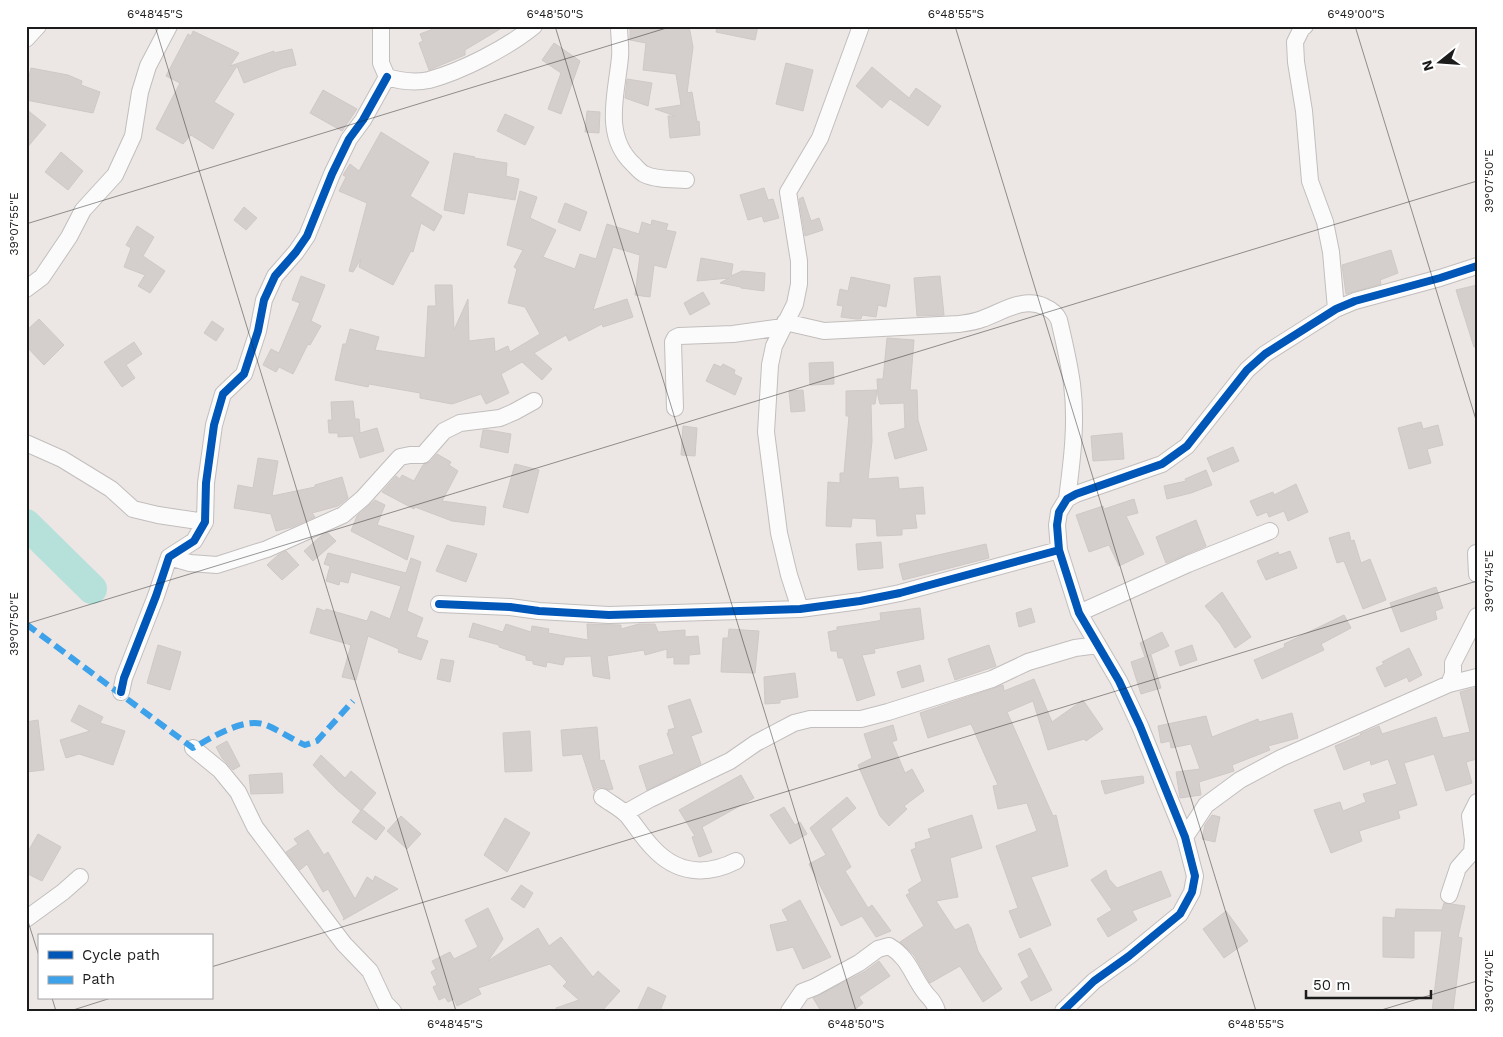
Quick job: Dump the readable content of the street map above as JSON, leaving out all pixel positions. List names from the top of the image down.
{
  "legend": ["Cycle path", "Path"],
  "scale_bar": "50 m",
  "north": "left",
  "coordinates": [
    "6°48'45\"S",
    "6°48'50\"S",
    "6°48'55\"S",
    "6°49'00\"S",
    "39°07'50\"E",
    "39°07'55\"E",
    "39°07'45\"E",
    "39°07'40\"E"
  ]
}
